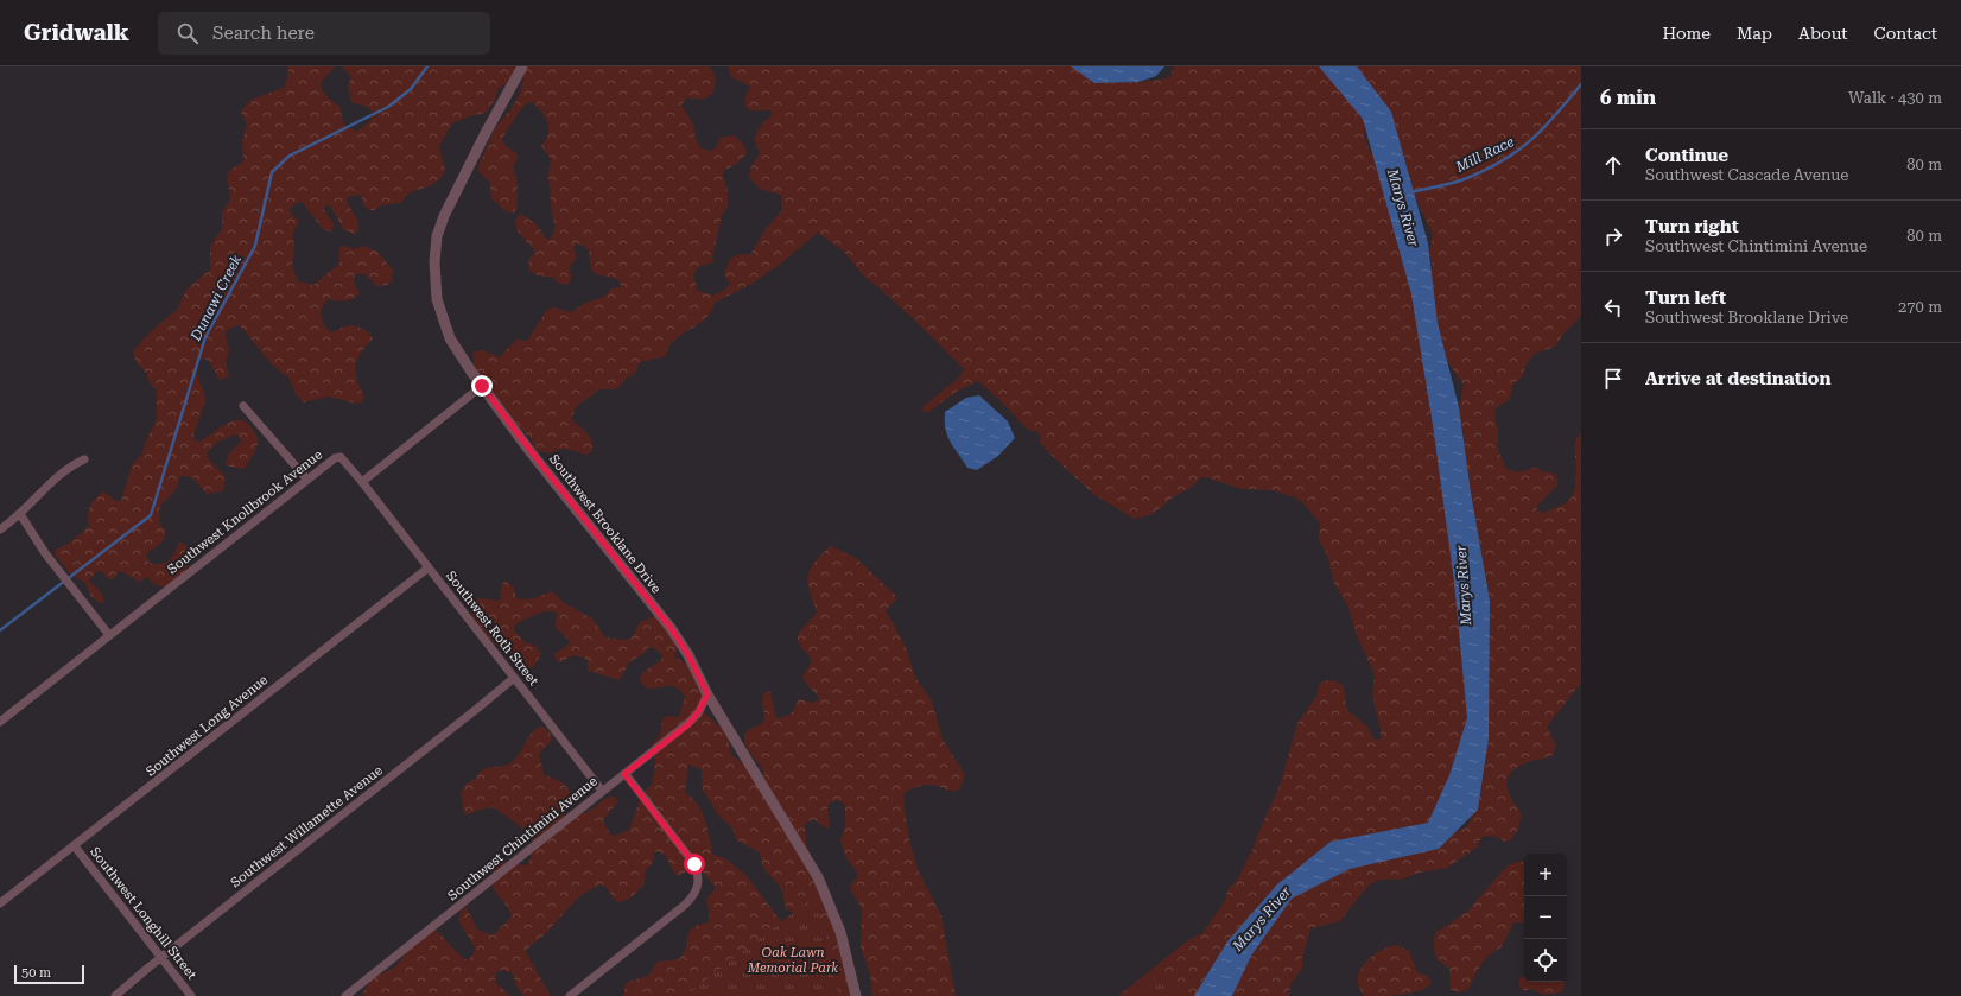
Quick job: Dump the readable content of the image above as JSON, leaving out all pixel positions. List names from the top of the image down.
{
  "streets": {
    "street": [
      "Southwest Knollbrook Avenue",
      "Southwest Brooklane Drive",
      "Southwest Roth Street",
      "Southwest Long Avenue",
      "Southwest Willamette Avenue",
      "Southwest Chintimini Avenue",
      "Southwest Longhill Street"
    ]
  },
  "crossings": [
    ["Southwest Knollbrook Avenue", "Southwest Roth Street"],
    ["Southwest Brooklane Drive", "Southwest Chintimini Avenue"],
    ["Southwest Roth Street", "Southwest Long Avenue"],
    ["Southwest Roth Street", "Southwest Willamette Avenue"],
    ["Southwest Roth Street", "Southwest Chintimini Avenue"],
    ["Southwest Long Avenue", "Southwest Longhill Street"],
    ["Southwest Willamette Avenue", "Southwest Longhill Street"]
  ],
  "water": ["Mill Race", "Marys River", "Dunawi Creek"],
  "parks": ["Oak Lawn Memorial Park"],
  "scale_bar": "50 m",
  "page": {
    "header": "Gridwalk",
    "search": "Search here",
    "nav": [
      "Home",
      "Map",
      "About",
      "Contact"
    ],
    "heading": ["6 min", "Walk · 430 m"],
    "list": [
      ["Continue", "Southwest Cascade Avenue", "80 m"],
      ["Turn right", "Southwest Chintimini Avenue", "80 m"],
      ["Turn left", "Southwest Brooklane Drive", "270 m"],
      "Arrive at destination"
    ],
    "map_buttons": ["+", "−"],
    "scale": "50 m"
  }
}
